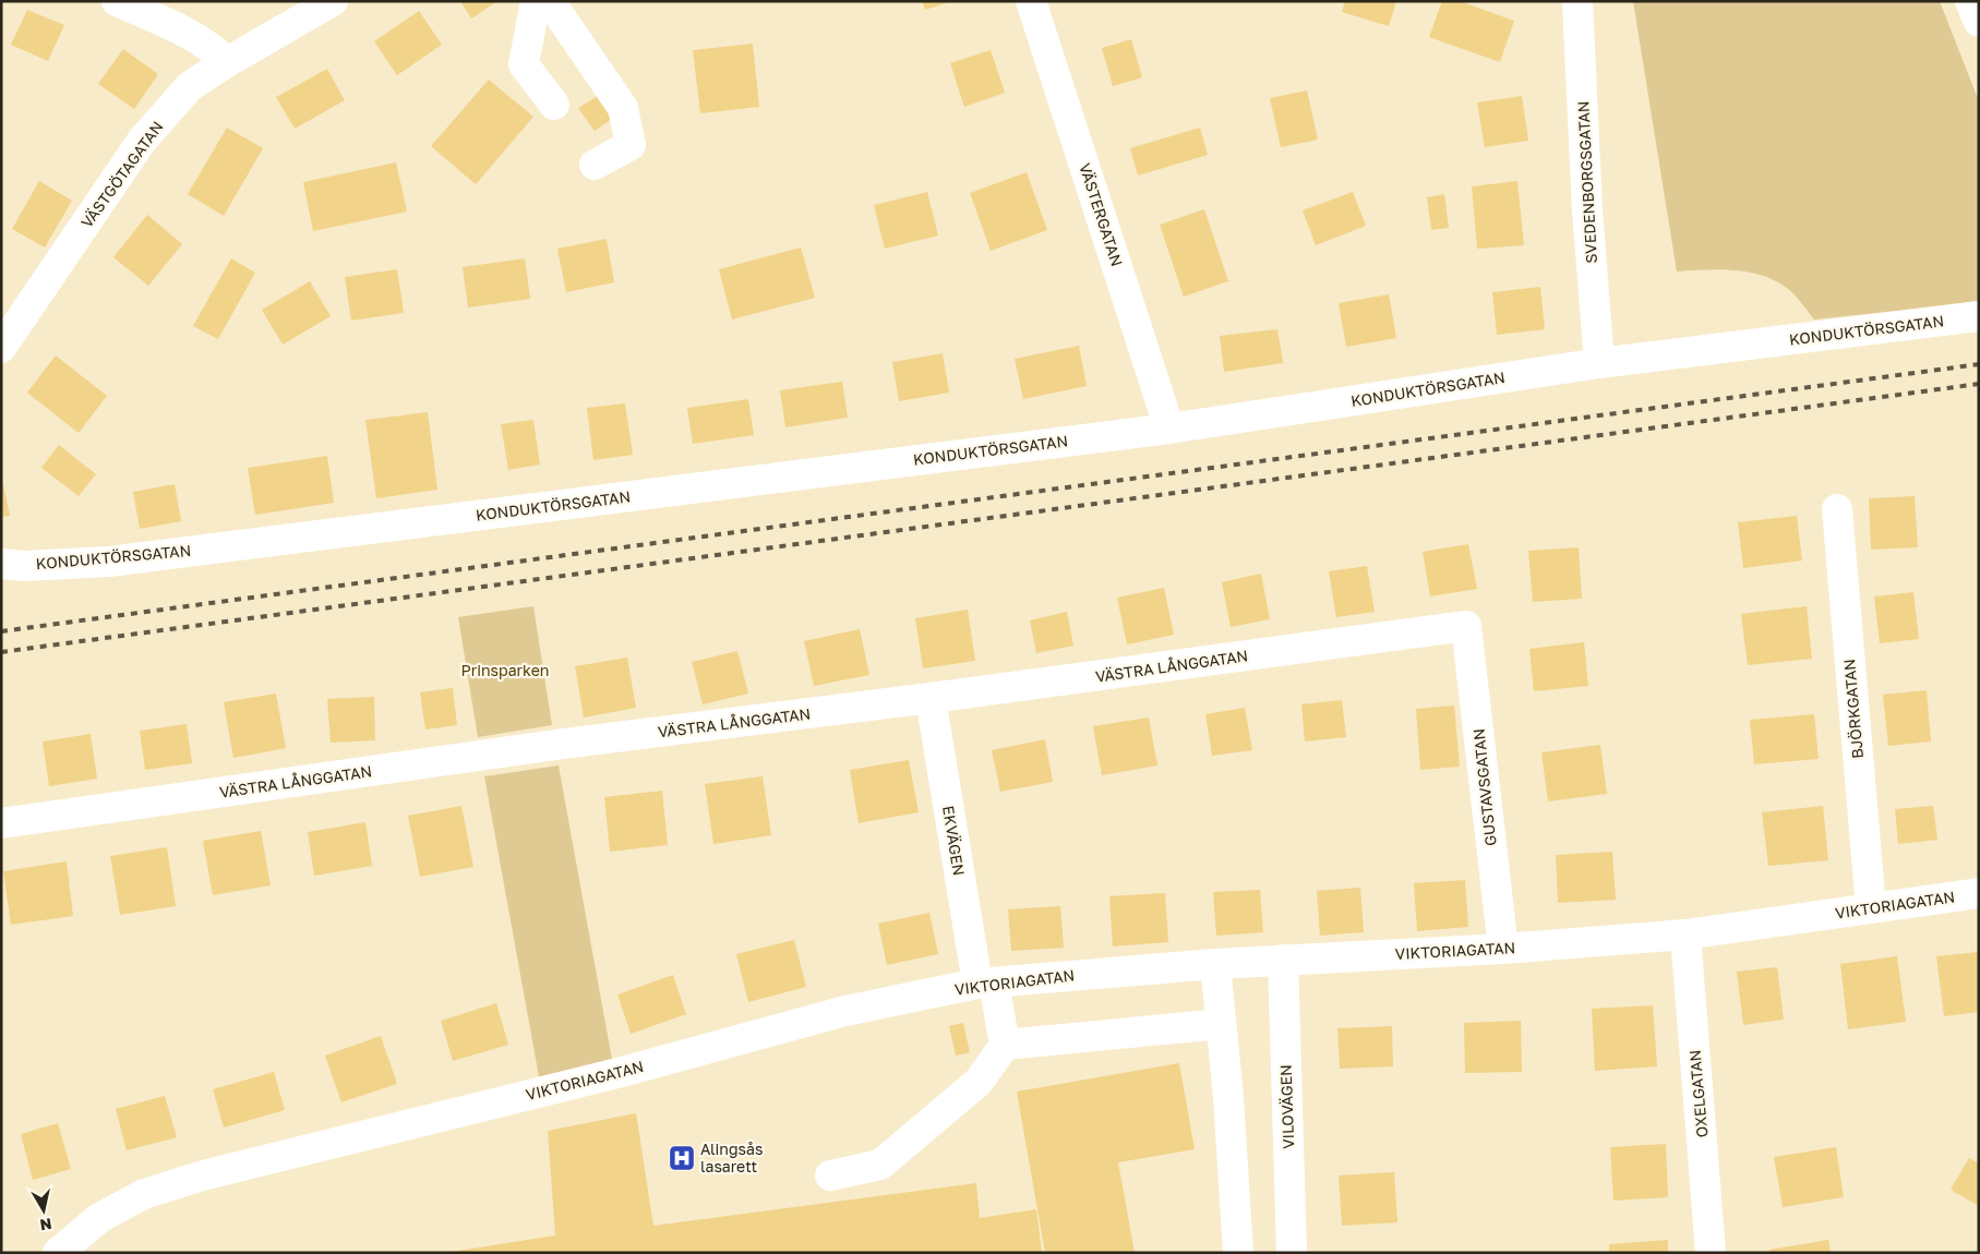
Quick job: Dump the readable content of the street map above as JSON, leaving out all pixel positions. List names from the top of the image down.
{
  "streets": {
    "street": [
      "VÄSTGÖTAGATAN",
      "SVEDENBORGSGATAN",
      "VÄSTERGATAN",
      "KONDUKTÖRSGATAN",
      "VÄSTRA LÅNGGATAN",
      "BJÖRKGATAN",
      "GUSTAVSGATAN",
      "EKVÄGEN",
      "VIKTORIAGATAN",
      "OXELGATAN",
      "VILOVÄGEN"
    ]
  },
  "crossings": [
    ["SVEDENBORGSGATAN", "KONDUKTÖRSGATAN"],
    ["VÄSTERGATAN", "KONDUKTÖRSGATAN"],
    ["VÄSTRA LÅNGGATAN", "GUSTAVSGATAN"],
    ["VÄSTRA LÅNGGATAN", "EKVÄGEN"],
    ["BJÖRKGATAN", "VIKTORIAGATAN"],
    ["GUSTAVSGATAN", "VIKTORIAGATAN"],
    ["EKVÄGEN", "VIKTORIAGATAN"],
    ["VIKTORIAGATAN", "OXELGATAN"],
    ["VIKTORIAGATAN", "VILOVÄGEN"]
  ],
  "parks": ["Prinsparken"],
  "places": {
    "hospital": ["Alingsås lasarett"]
  },
  "north": "bottom"
}
